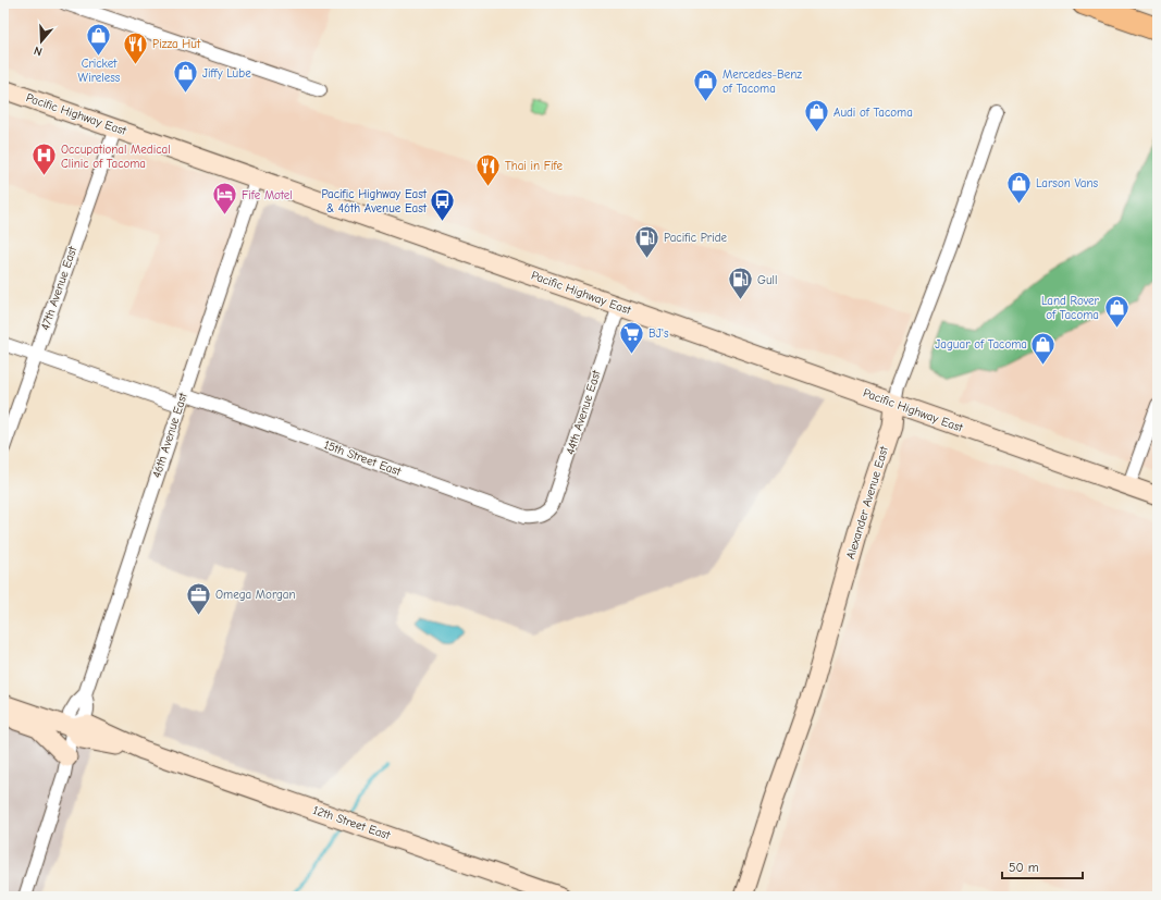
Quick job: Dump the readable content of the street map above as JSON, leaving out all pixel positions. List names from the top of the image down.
{
  "streets": {
    "main road": ["Pacific Highway East", "Alexander Avenue East", "12th Street East"],
    "street": [
      "47th Avenue East",
      "44th Avenue East",
      "46th Avenue East",
      "15th Street East"
    ]
  },
  "crossings": [
    ["Pacific Highway East", "47th Avenue East"],
    ["Pacific Highway East", "44th Avenue East"],
    ["Pacific Highway East", "46th Avenue East"],
    ["Pacific Highway East", "Alexander Avenue East"],
    ["47th Avenue East", "15th Street East"],
    ["44th Avenue East", "15th Street East"],
    ["46th Avenue East", "15th Street East"],
    ["46th Avenue East", "12th Street East"]
  ],
  "places": {
    "shop": [
      "Cricket Wireless",
      "Jiffy Lube",
      "Mercedes-Benz of Tacoma",
      "Audi of Tacoma",
      "Larson Vans",
      "Land Rover of Tacoma",
      "Jaguar of Tacoma"
    ],
    "restaurant": ["Pizza Hut", "Thai in Fife"],
    "hospital": ["Occupational Medical Clinic of Tacoma"],
    "hotel": ["Fife Motel"],
    "bus stop": ["Pacific Highway East & 46th Avenue East"],
    "fuel station": ["Pacific Pride", "Gull"],
    "supermarket": ["BJ's"],
    "office": ["Omega Morgan"]
  },
  "scale_bar": "50 m",
  "north": "bottom"
}
